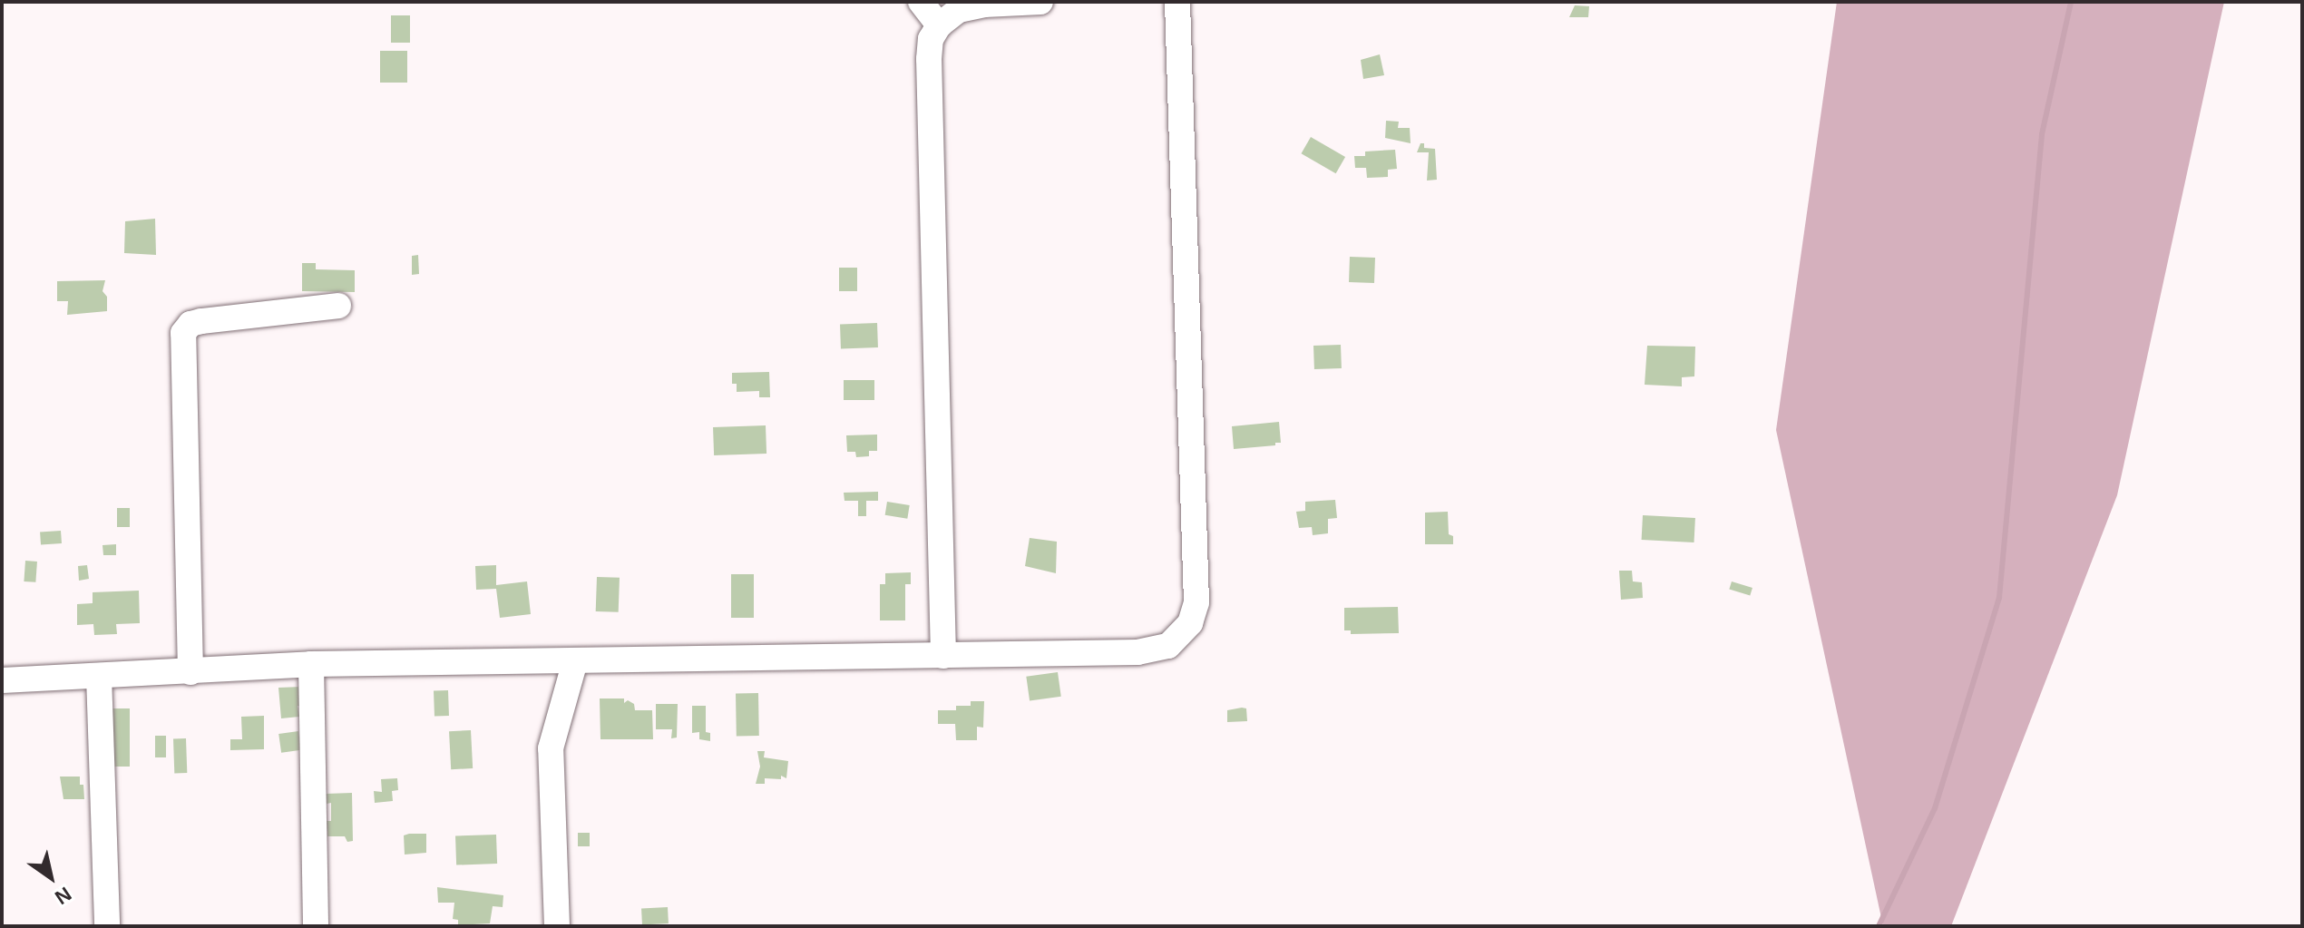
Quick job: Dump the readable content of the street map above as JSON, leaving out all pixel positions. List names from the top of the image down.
{
  "north": "bottom right"
}
